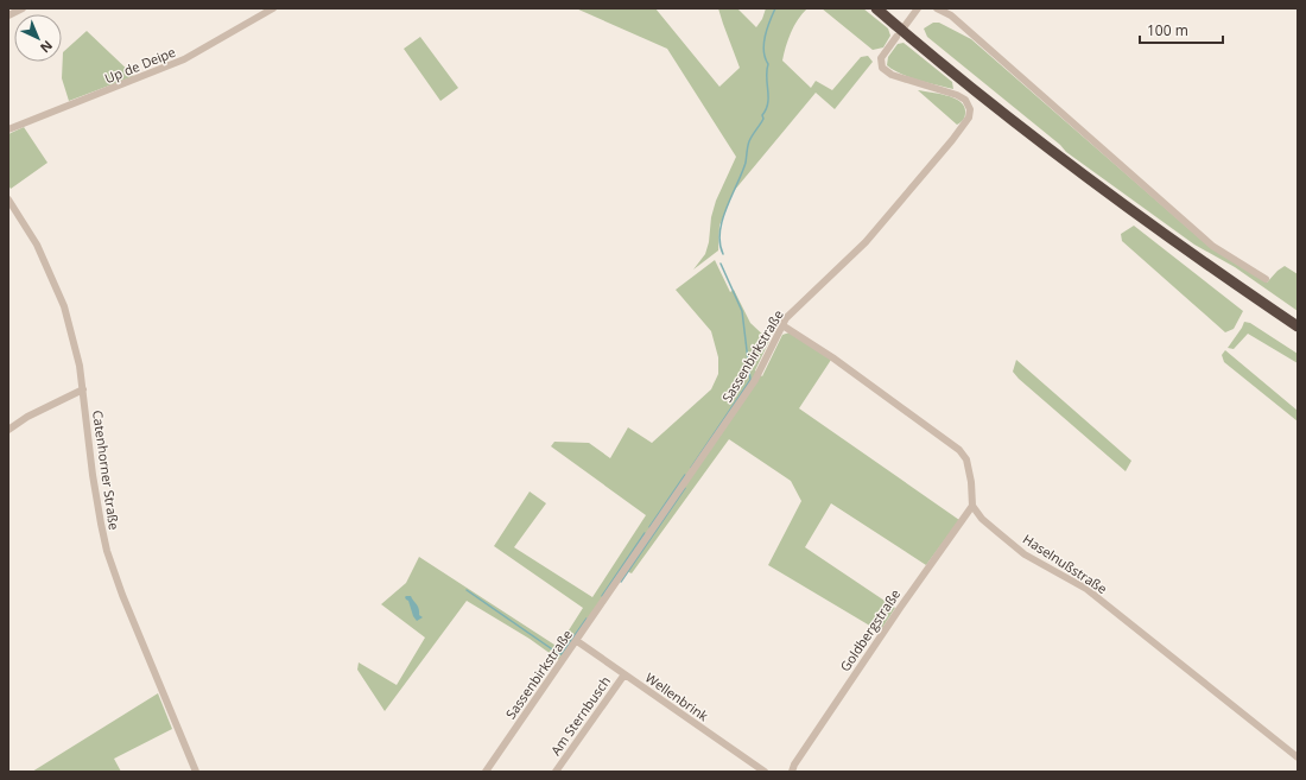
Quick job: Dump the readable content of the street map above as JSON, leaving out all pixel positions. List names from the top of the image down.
{
  "streets": {
    "street": [
      "Up de Deipe",
      "Sassenbirkstraße",
      "Catenhorner Straße",
      "Haselnußstraße",
      "Goldbergstraße",
      "Wellenbrink",
      "Am Sternbusch"
    ]
  },
  "crossings": [
    ["Sassenbirkstraße", "Wellenbrink"],
    ["Haselnußstraße", "Goldbergstraße"],
    ["Wellenbrink", "Am Sternbusch"]
  ],
  "scale_bar": "100 m",
  "north": "bottom right"
}
